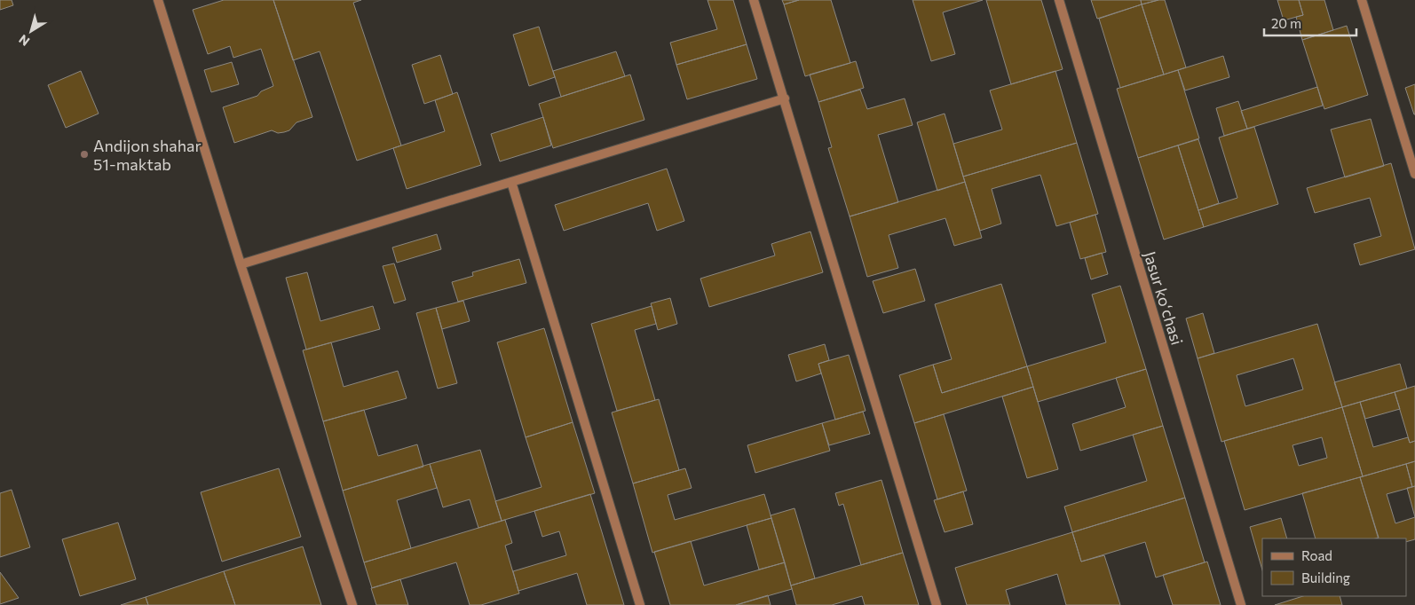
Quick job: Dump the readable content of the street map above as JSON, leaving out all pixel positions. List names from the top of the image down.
{
  "streets": {
    "street": ["Jasur koʻchasi"]
  },
  "places": ["Andijon shahar 51-maktab"],
  "legend": ["Road", "Building"],
  "scale_bar": "20 m",
  "north": "bottom left"
}
